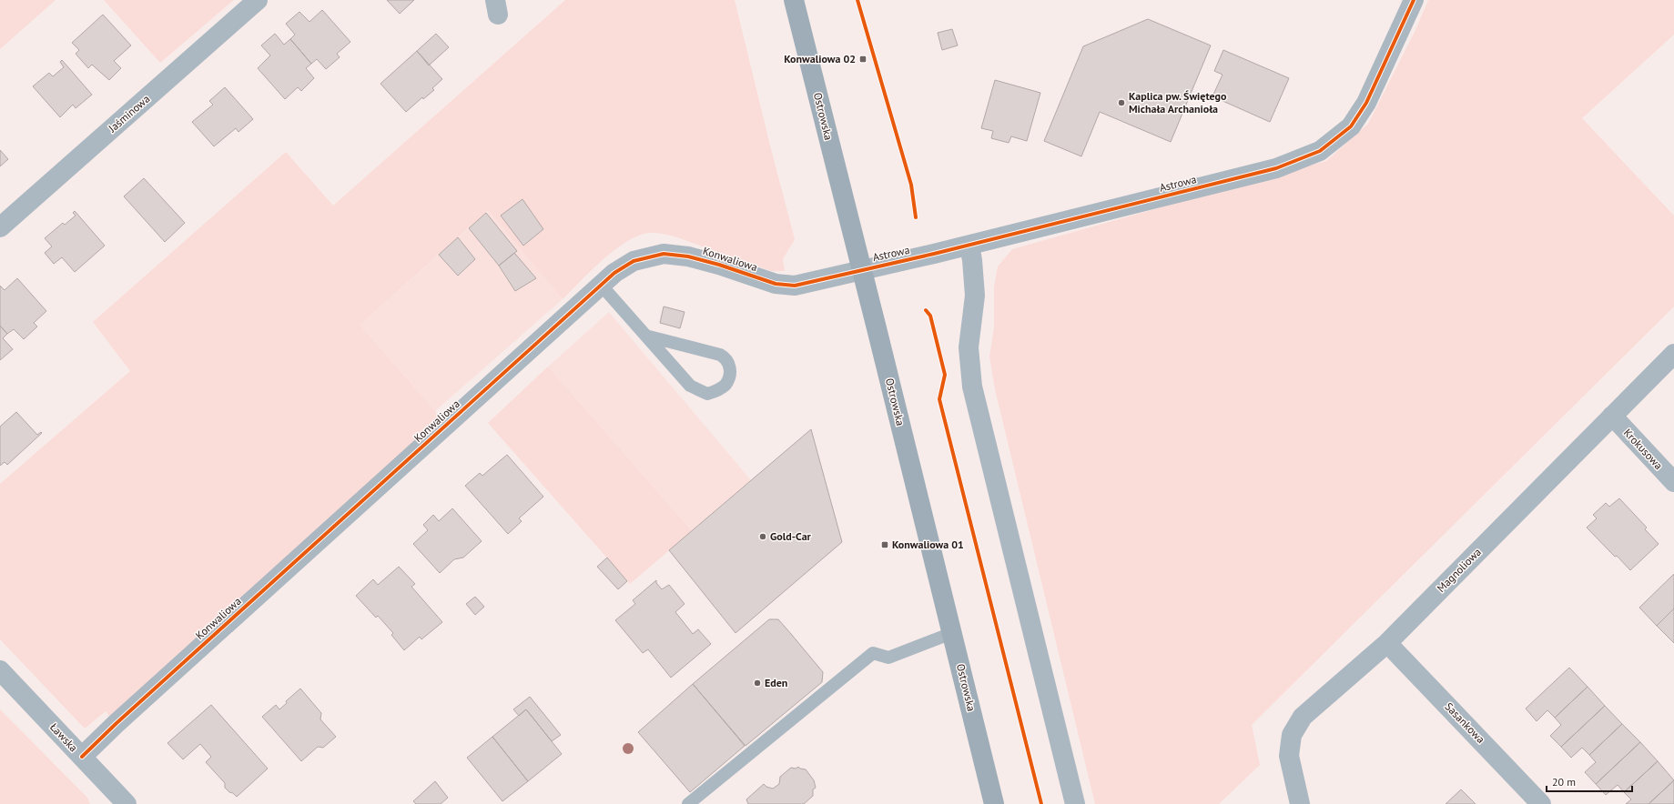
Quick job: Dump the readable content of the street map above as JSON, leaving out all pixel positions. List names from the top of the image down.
{
  "streets": {
    "main road": ["Ostrowska"],
    "street": [
      "Jaśminowa",
      "Astrowa",
      "Konwaliowa",
      "Krokusowa",
      "Magnoliowa",
      "Sasankowa",
      "Ławska"
    ]
  },
  "crossings": [
    ["Ostrowska", "Astrowa"],
    ["Ostrowska", "Konwaliowa"],
    ["Astrowa", "Konwaliowa"],
    ["Konwaliowa", "Ławska"],
    ["Krokusowa", "Magnoliowa"],
    ["Magnoliowa", "Sasankowa"]
  ],
  "places": {
    "transit": ["Konwaliowa 02", "Konwaliowa 01"],
    "other": ["Kaplica pw. Świętego Michała Archanioła", "Gold-Car", "Eden"]
  },
  "scale_bar": "20 m"
}
